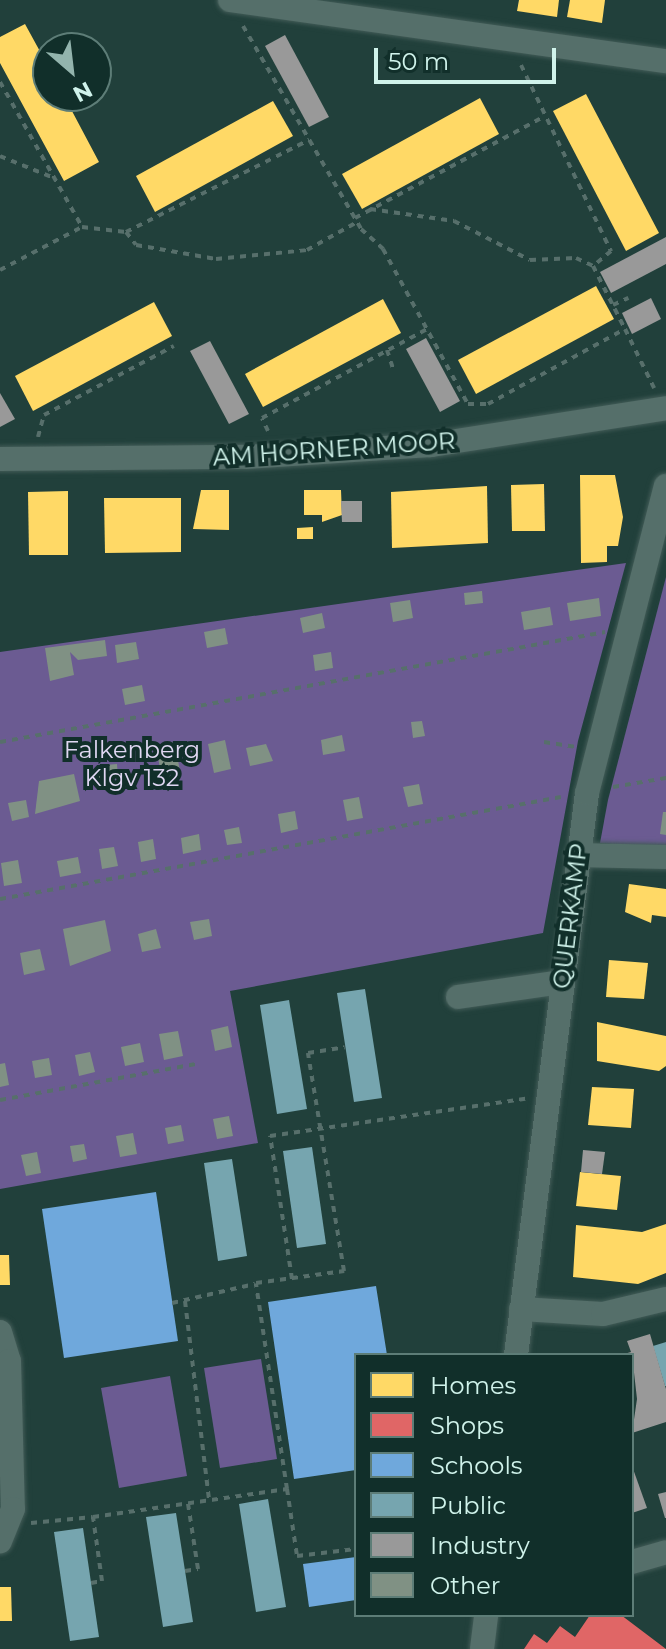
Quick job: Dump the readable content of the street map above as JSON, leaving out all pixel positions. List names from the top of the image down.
{
  "streets": {
    "street": ["AM HORNER MOOR", "QUERKAMP"]
  },
  "parks": ["Falkenberg Klgv 132"],
  "legend": [
    "Homes",
    "Shops",
    "Schools",
    "Public",
    "Industry",
    "Other"
  ],
  "scale_bar": "50 m",
  "north": "bottom right"
}
